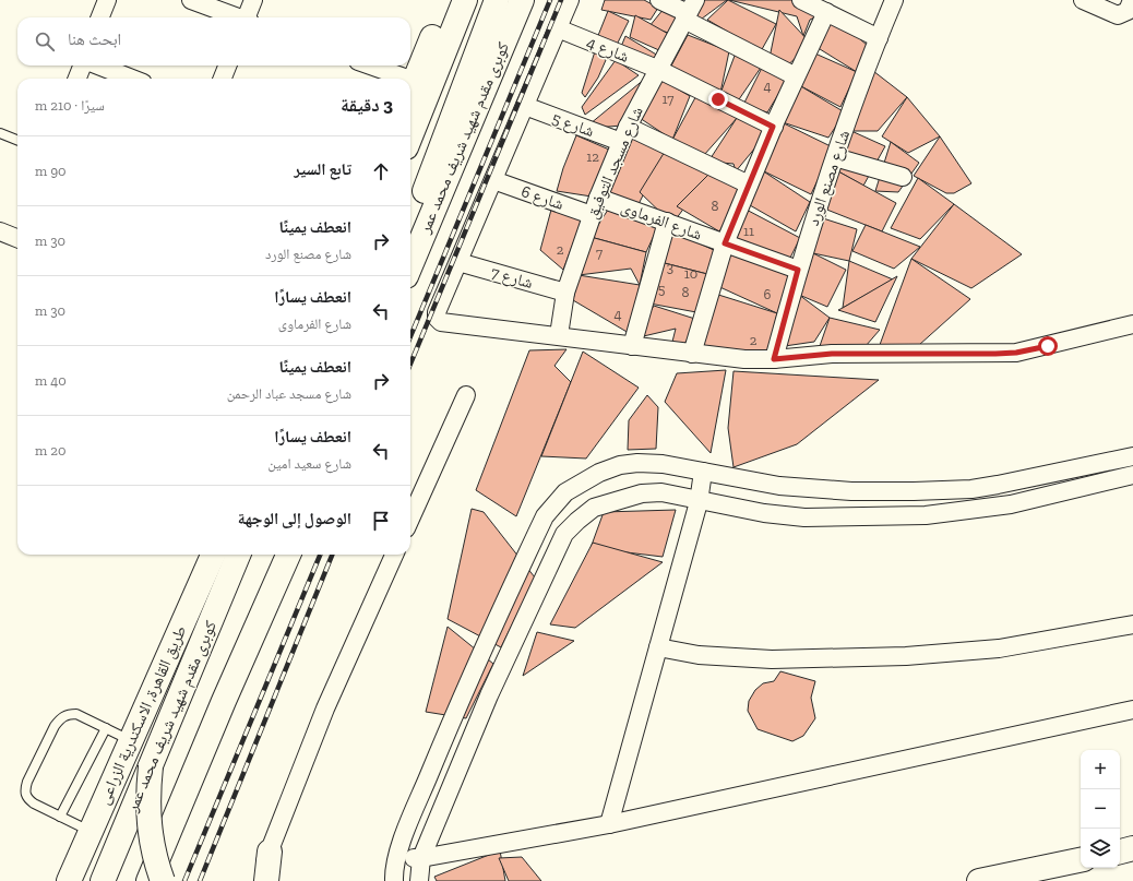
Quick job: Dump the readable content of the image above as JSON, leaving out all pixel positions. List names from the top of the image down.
{
  "streets": {
    "main road": ["كوبرى مقدم شهيد شريف محمد عمر", "طريق القاهرة, الاسكندرية الزراعى"],
    "street": [
      "شارع 4",
      "شارع 5",
      "شارع مسجد التوفيق",
      "شارع مصنع الورد",
      "شارع 6",
      "شارع الفرماوى",
      "شارع 7"
    ]
  },
  "crossings": [
    ["شارع 4", "شارع مسجد التوفيق"],
    ["شارع 5", "شارع مسجد التوفيق"],
    ["شارع مسجد التوفيق", "شارع 6"],
    ["شارع مسجد التوفيق", "شارع الفرماوى"],
    ["شارع مسجد التوفيق", "شارع 7"],
    ["شارع مصنع الورد", "شارع الفرماوى"]
  ],
  "house_numbers": [
    "4",
    "17",
    "12",
    "8",
    "11",
    "2",
    "7",
    "3",
    "10",
    "5",
    "8",
    "6",
    "4",
    "2"
  ],
  "page": {
    "search": "ابحث هنا",
    "heading": ["3 دقيقة", "سيرًا · 210 m"],
    "list": [
      ["تابع السير", "90 m"],
      ["انعطف يمينًا", "شارع مصنع الورد", "30 m"],
      ["انعطف يسارًا", "شارع الفرماوى", "30 m"],
      ["انعطف يمينًا", "شارع مسجد عباد الرحمن", "40 m"],
      ["انعطف يسارًا", "شارع سعيد امين", "20 m"],
      "الوصول إلى الوجهة"
    ],
    "map_buttons": ["+", "−"]
  }
}
